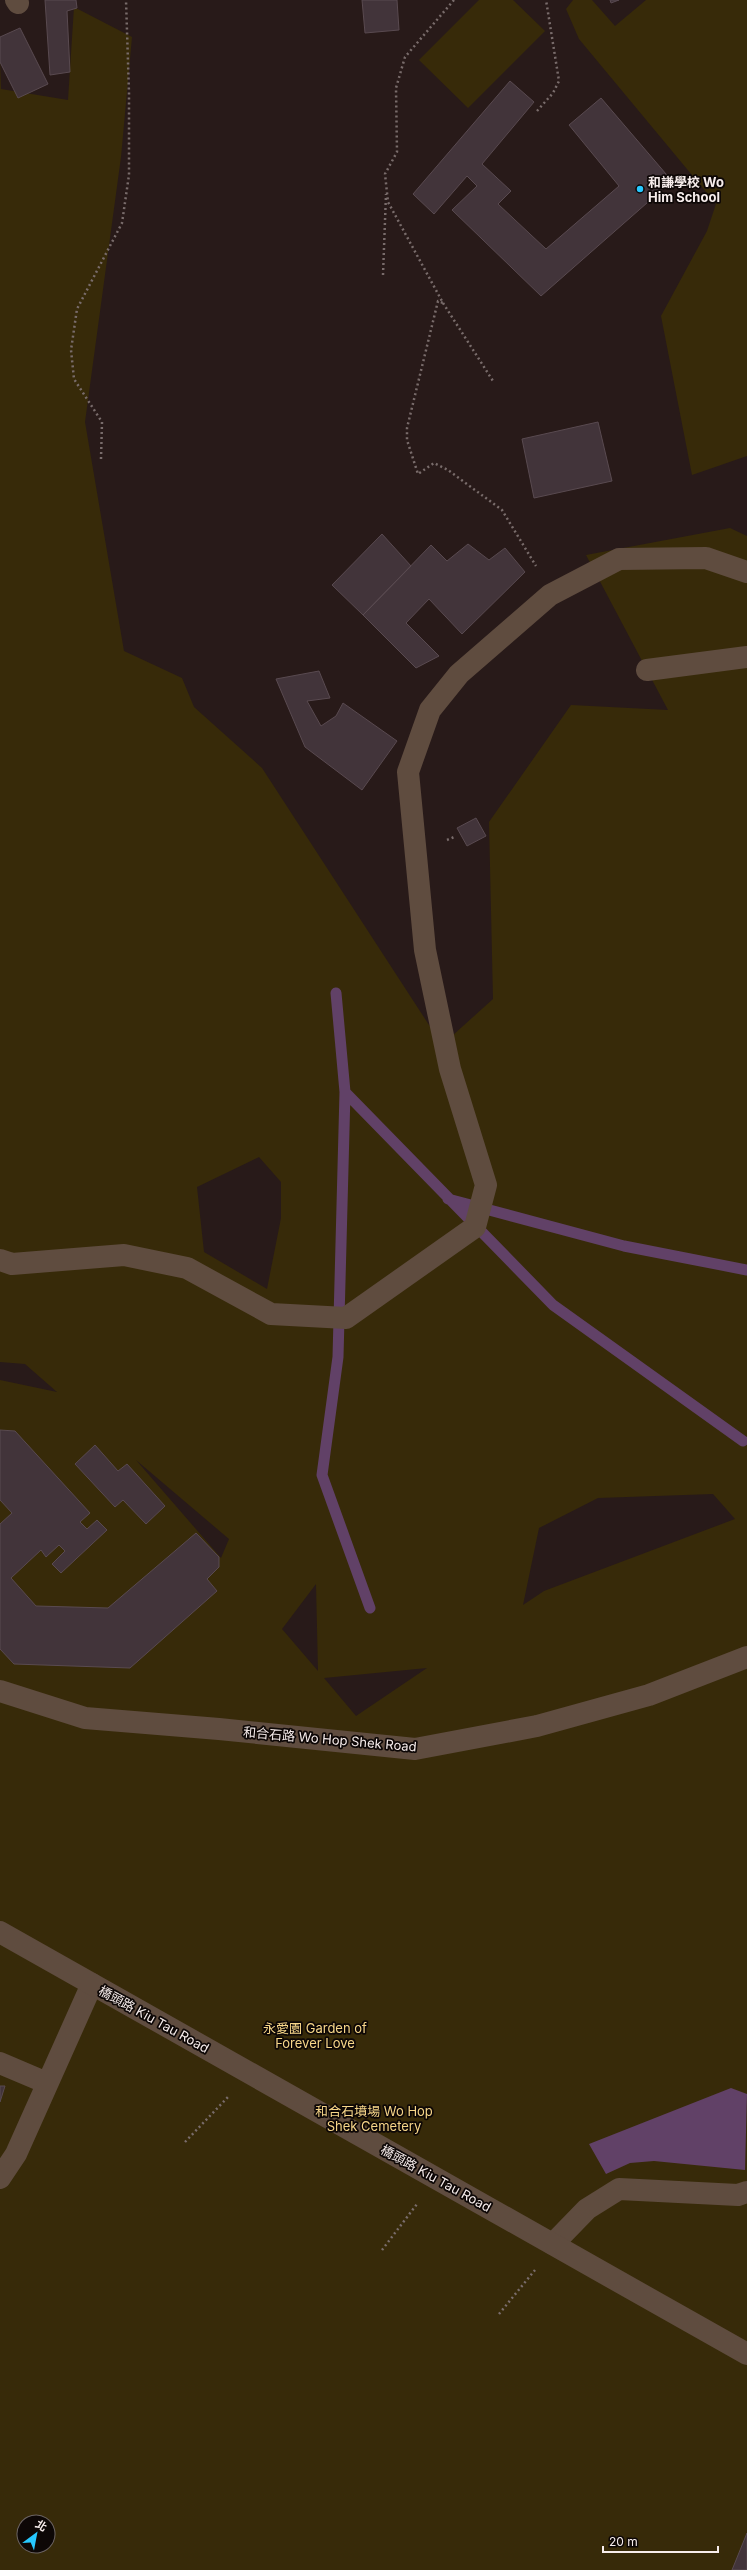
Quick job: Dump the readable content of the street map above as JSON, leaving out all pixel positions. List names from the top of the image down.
{
  "streets": {
    "street": ["和合石路 Wo Hop Shek Road", "橋頭路 Kiu Tau Road"]
  },
  "parks": ["永愛園 Garden of Forever Love", "和合石墳場 Wo Hop Shek Cemetery"],
  "places": ["和謙學校 Wo Him School"],
  "scale_bar": "20 m",
  "north": "top right"
}
